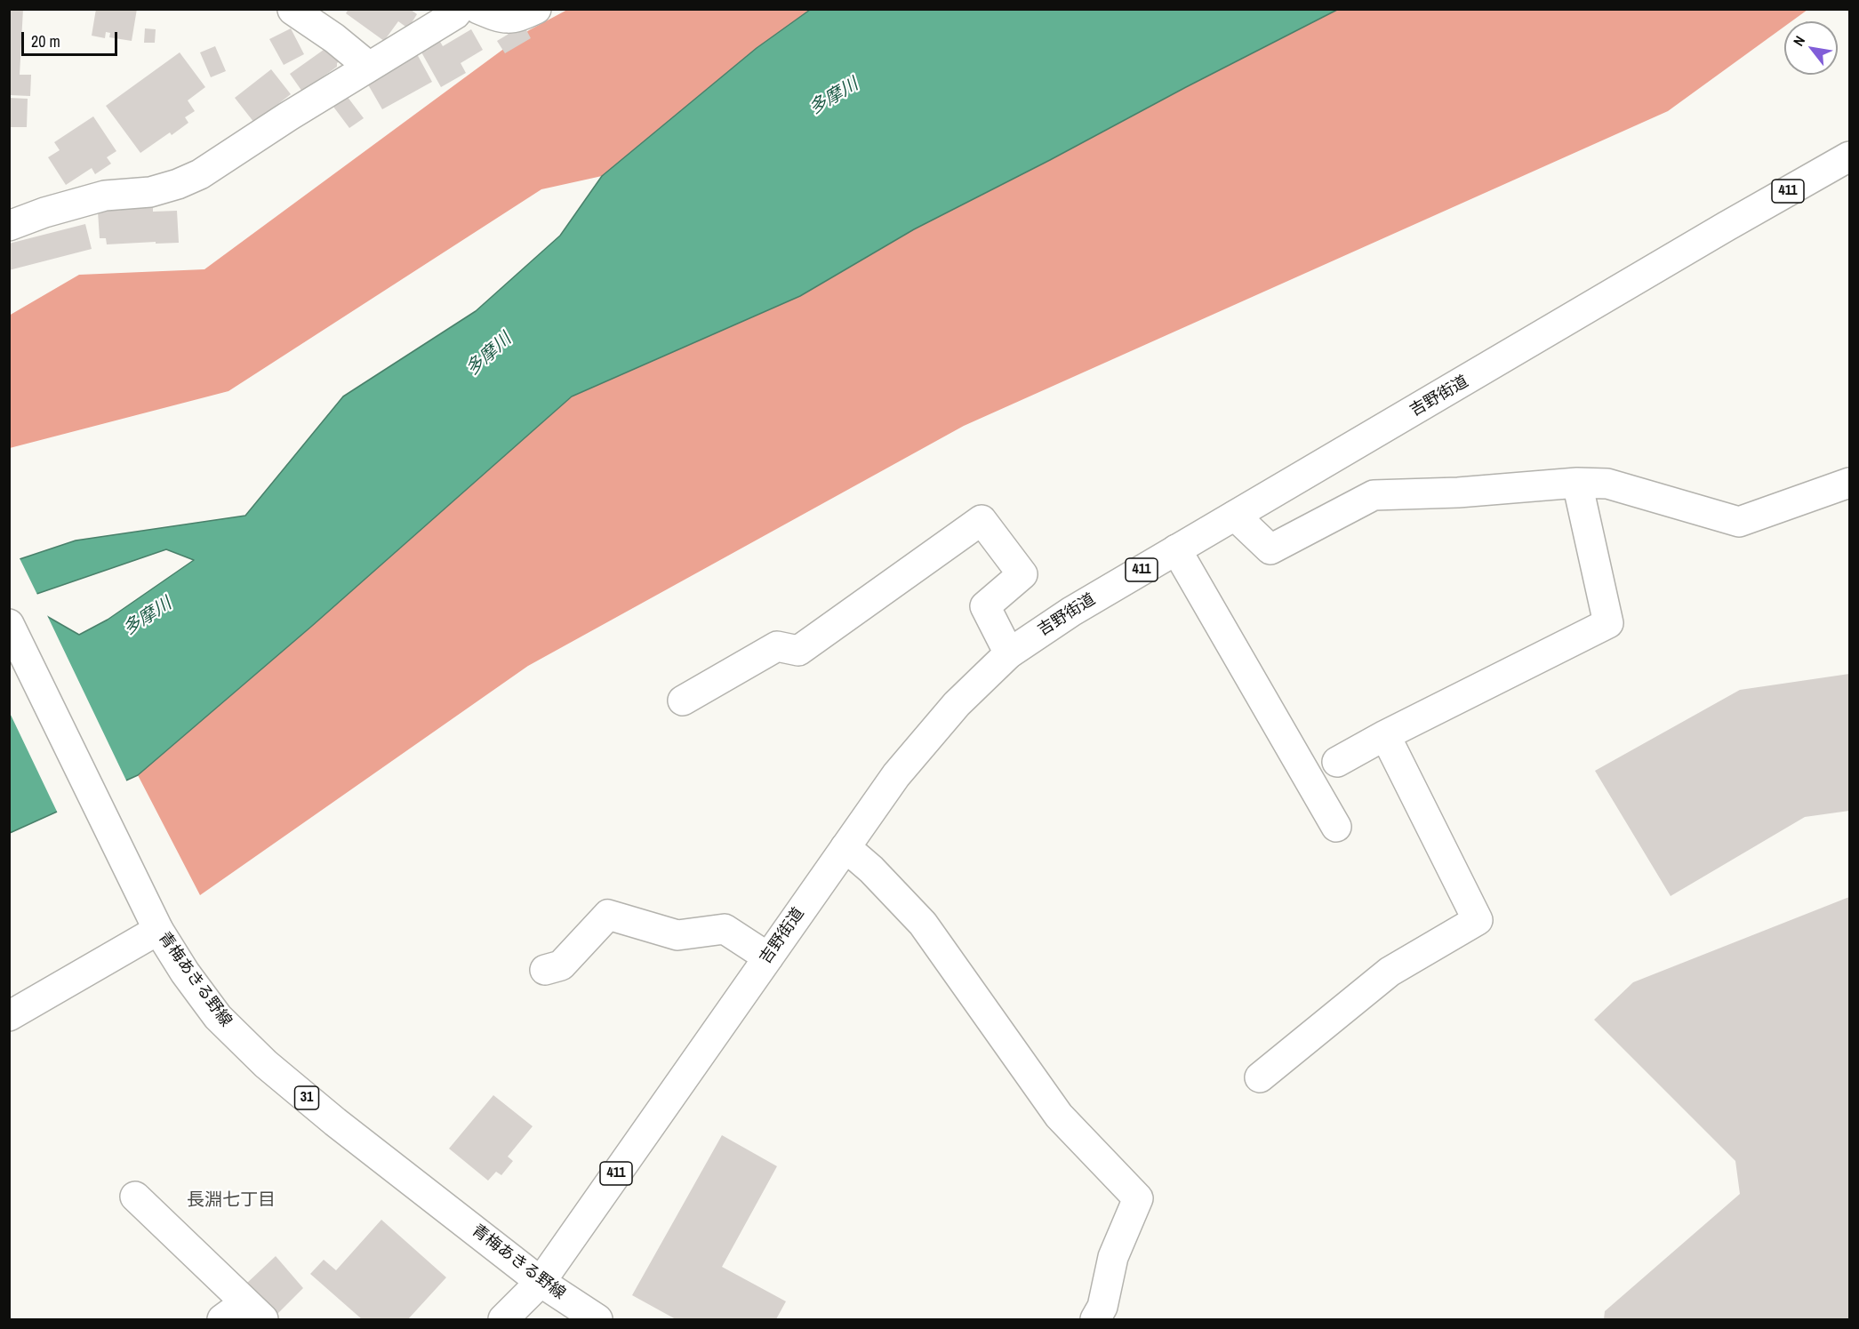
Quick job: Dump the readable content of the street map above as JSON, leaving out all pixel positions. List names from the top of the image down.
{
  "streets": {
    "main road": [
      "411",
      "吉野街道",
      "青梅あきる野線",
      "31"
    ]
  },
  "crossings": [
    ["吉野街道", "青梅あきる野線"]
  ],
  "districts": ["長淵七丁目"],
  "water": ["多摩川"],
  "scale_bar": "20 m",
  "north": "top left"
}
